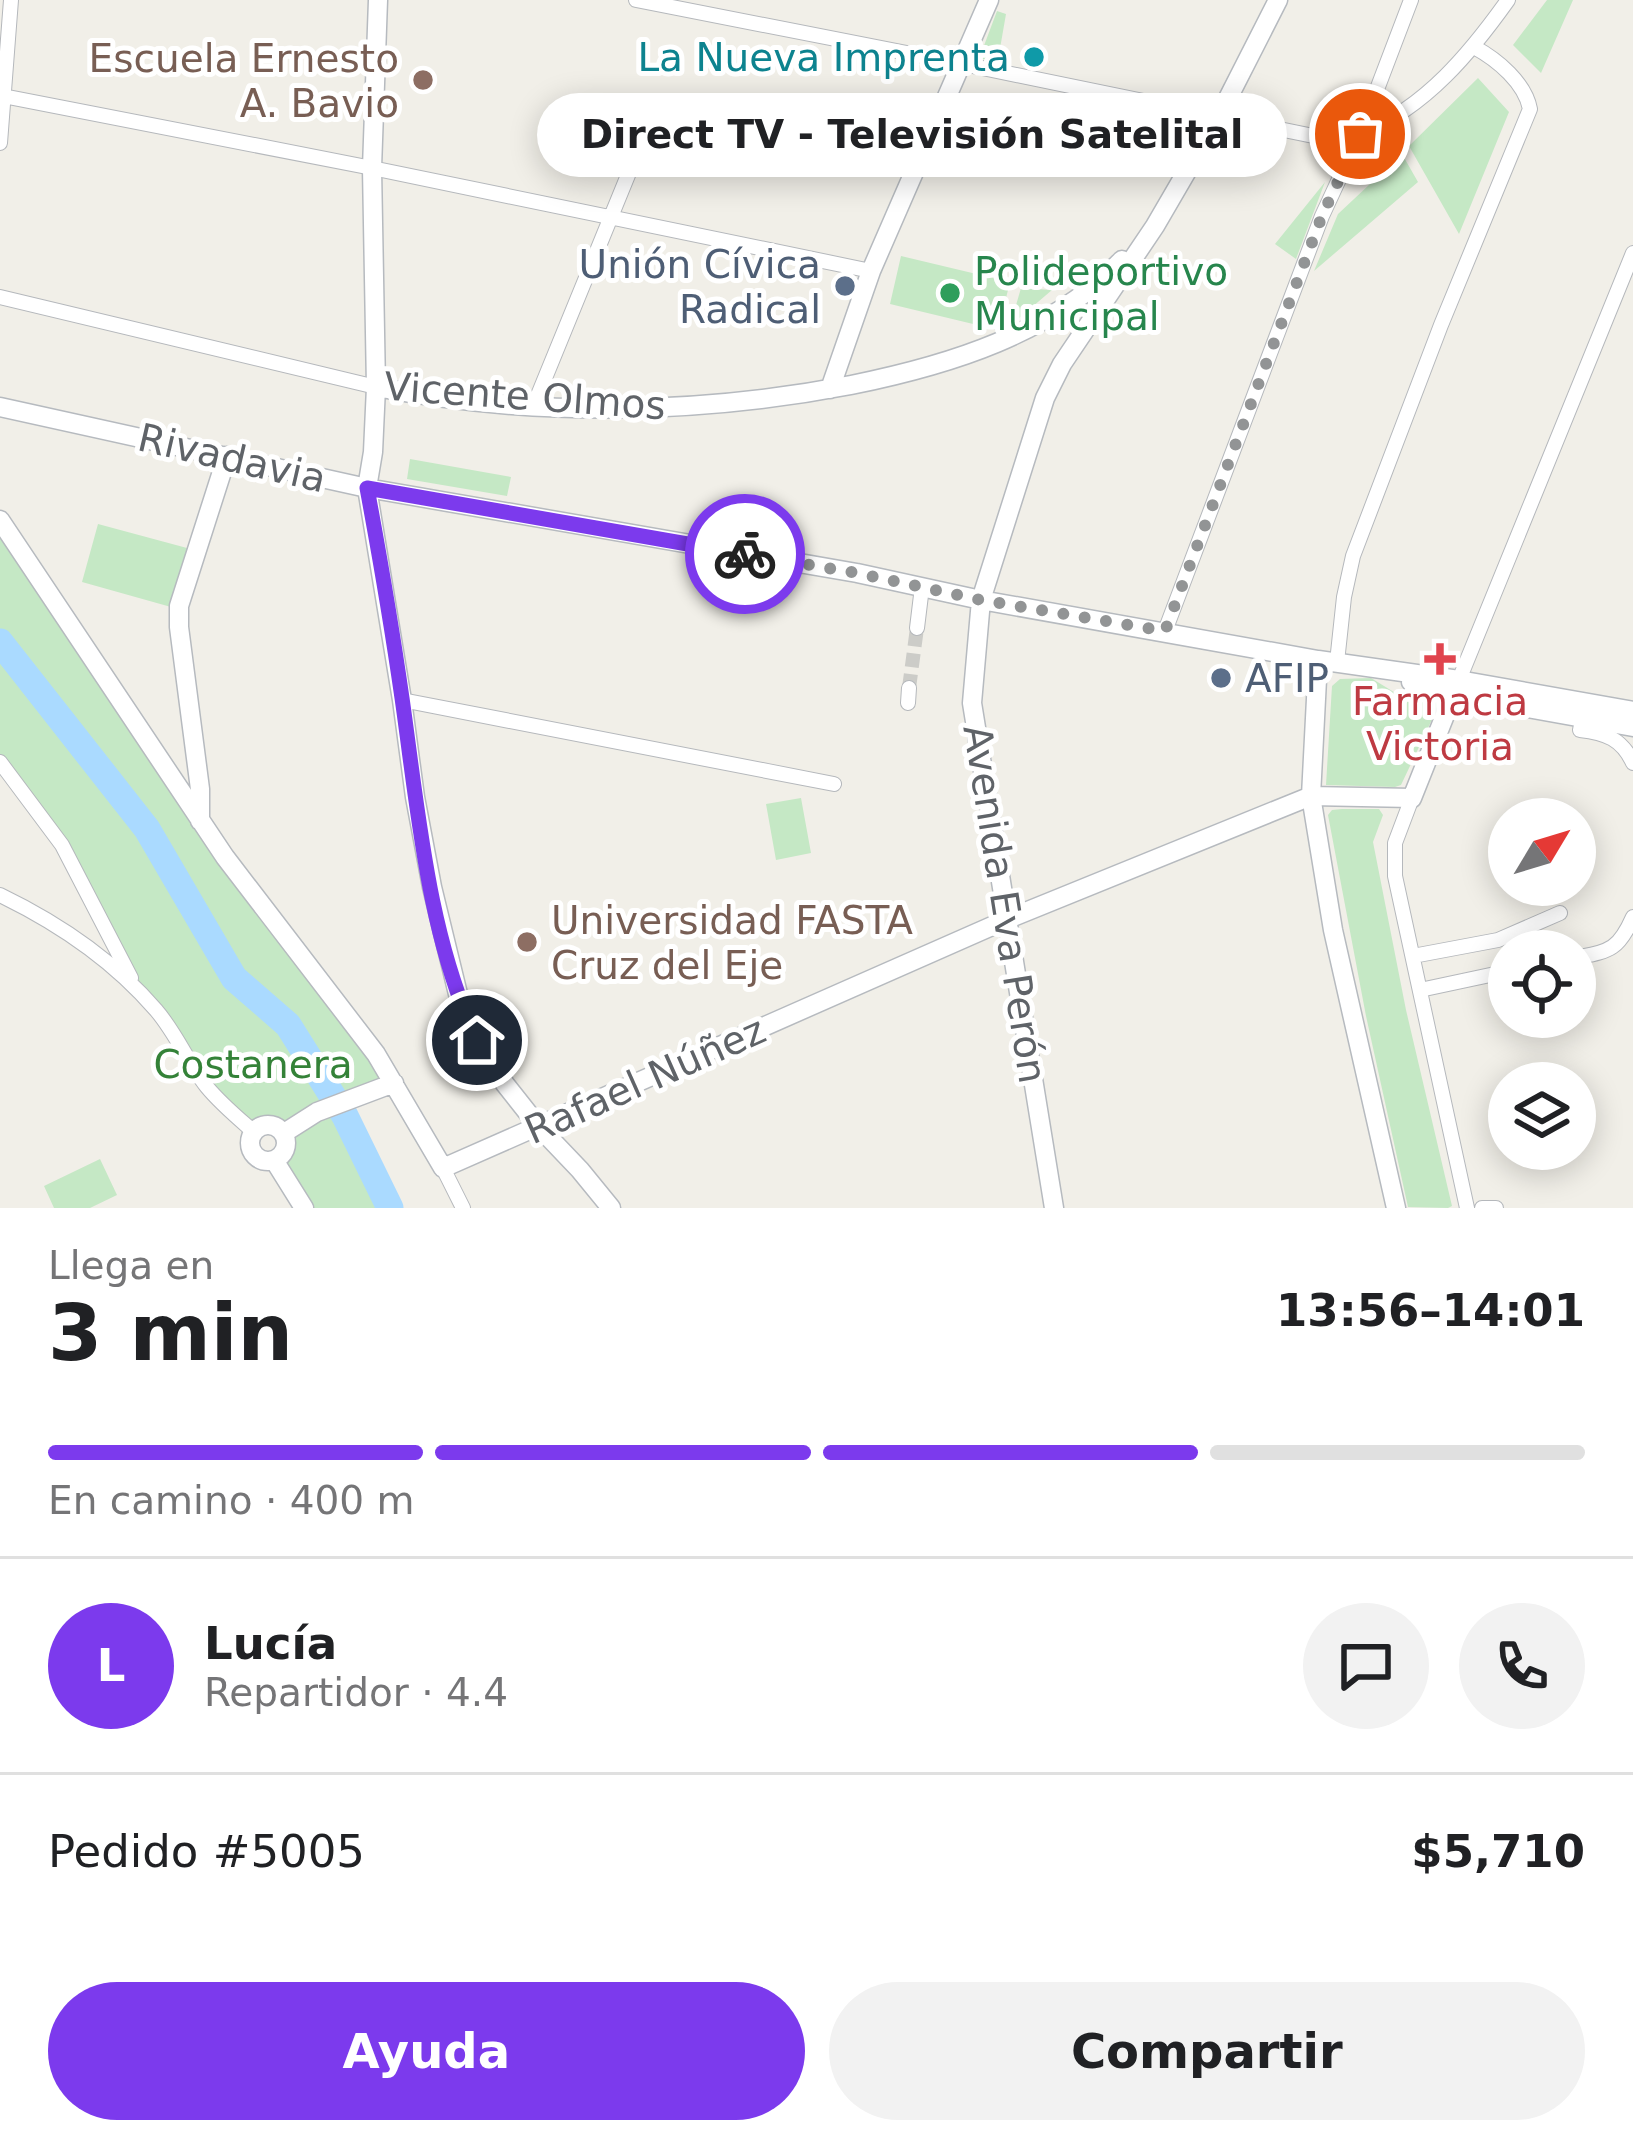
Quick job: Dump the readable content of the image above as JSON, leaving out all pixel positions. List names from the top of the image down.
{
  "streets": {
    "street": [
      "Vicente Olmos",
      "Rivadavia",
      "Avenida Eva Perón",
      "Rafael Núñez"
    ]
  },
  "crossings": [
    ["Vicente Olmos", "Avenida Eva Perón"],
    ["Rivadavia", "Avenida Eva Perón"],
    ["Avenida Eva Perón", "Rafael Núñez"]
  ],
  "parks": ["Costanera"],
  "places": {
    "other": [
      "La Nueva Imprenta",
      "Escuela Ernesto A. Bavio",
      "Direct TV - Televisión Satelital",
      "Unión Cívica Radical",
      "Polideportivo Municipal",
      "AFIP",
      "Universidad FASTA Cruz del Eje"
    ],
    "health": ["Farmacia Victoria"]
  },
  "north": "top right",
  "page": {
    "bubble": "Direct TV - Televisión Satelital",
    "heading": ["3 min", "Llega en", "13:56–14:01"],
    "panel": [
      "Lucía",
      "Repartidor · 4.4",
      "Pedido #5005",
      "$5,710"
    ],
    "bar": "En camino · 400 m",
    "round": "L",
    "buttons": ["Ayuda", "Compartir"]
  }
}
